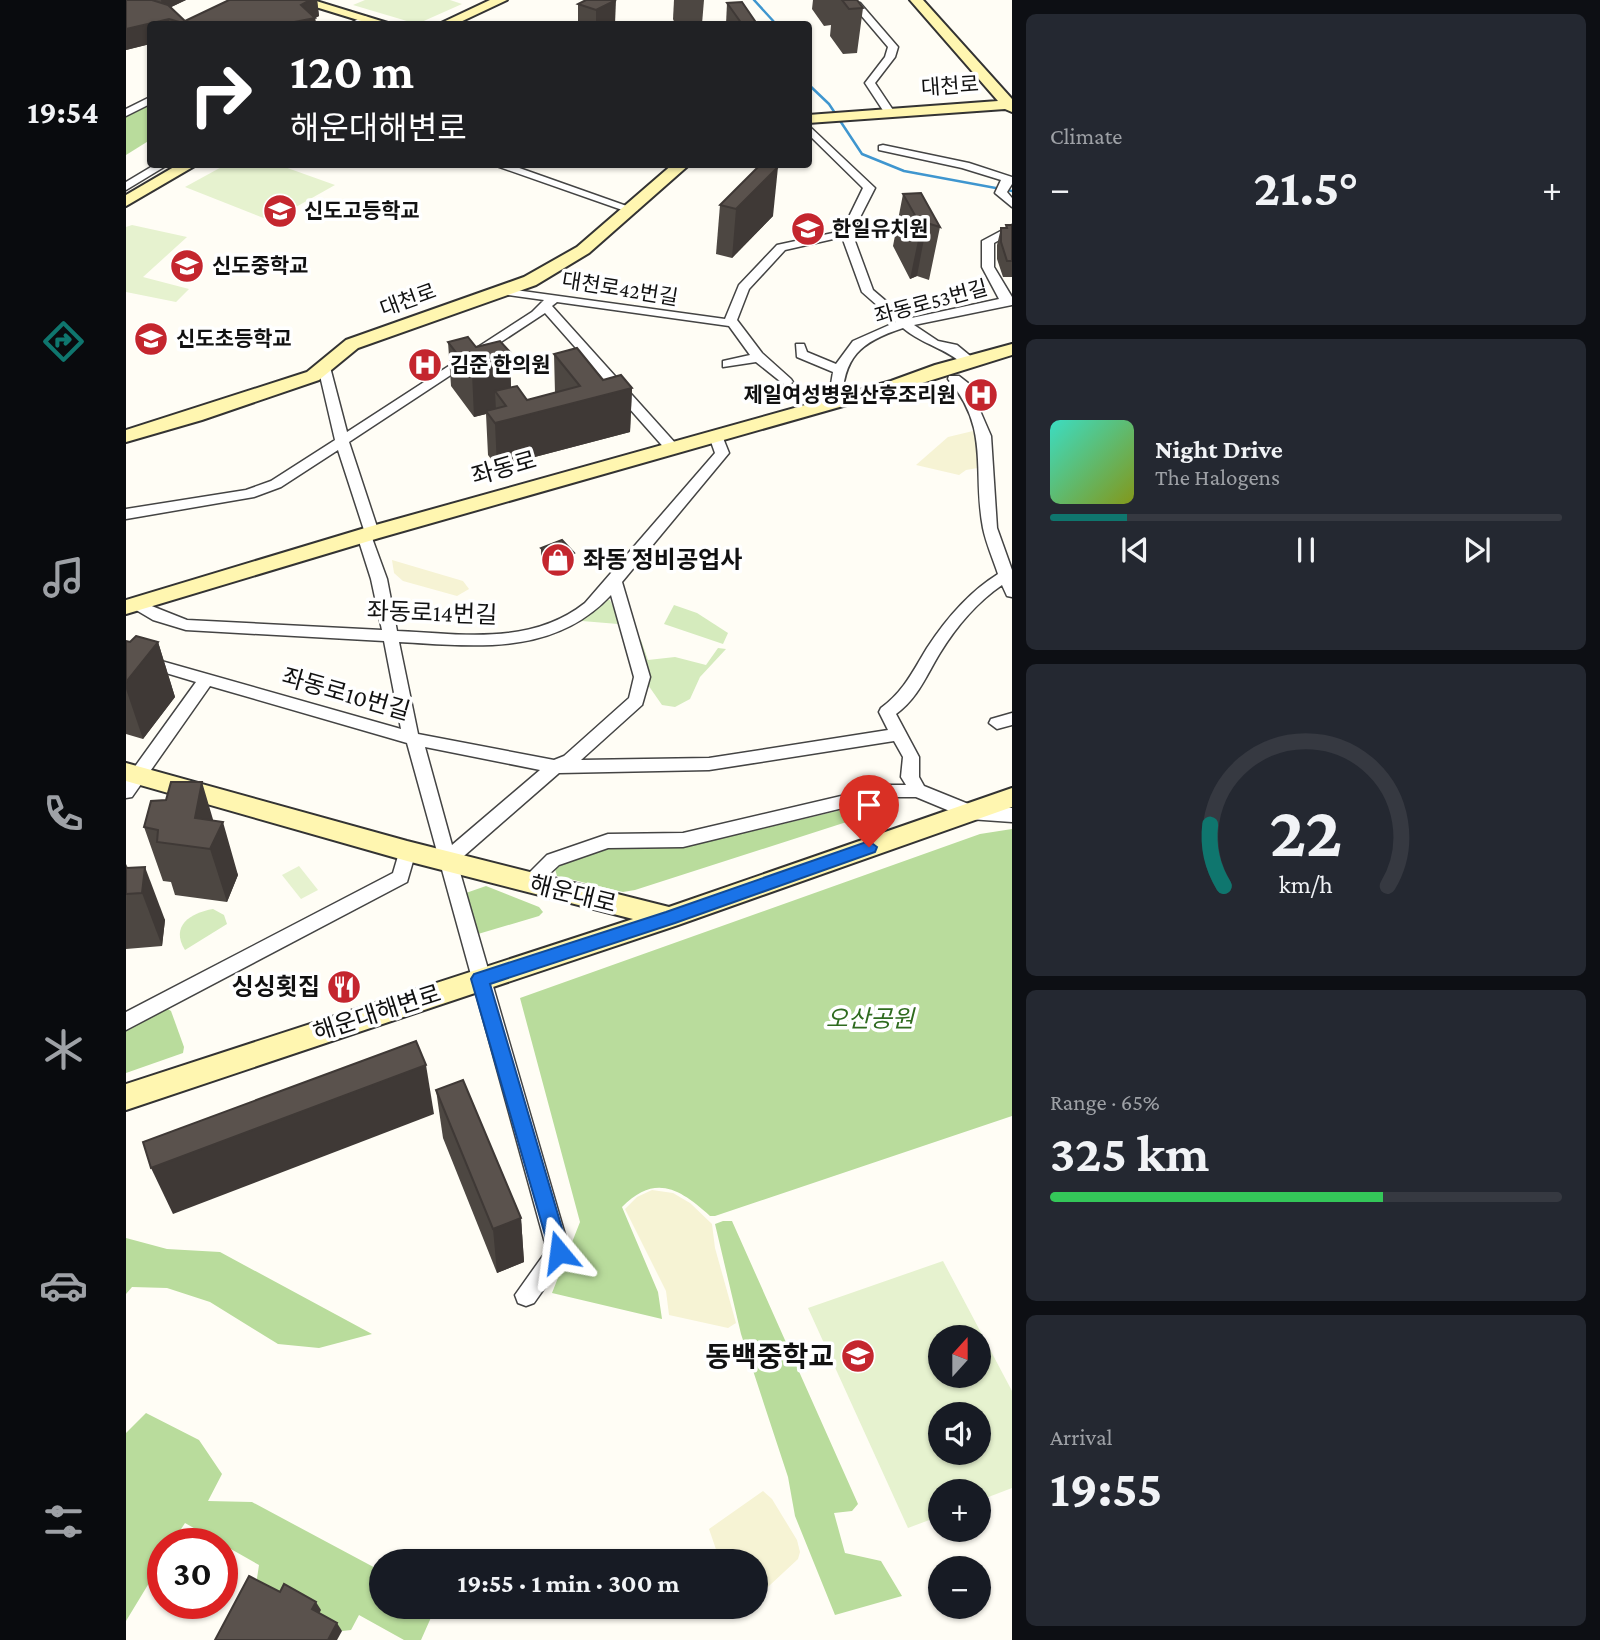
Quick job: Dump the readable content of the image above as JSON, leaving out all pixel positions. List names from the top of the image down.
{
  "streets": {
    "main road": [
      "대천로",
      "좌동로",
      "해운대로",
      "해운대해변로"
    ],
    "street": [
      "대천로42번길",
      "좌동로53번길",
      "좌동로14번길",
      "좌동로10번길"
    ]
  },
  "crossings": [
    ["대천로", "대천로42번길"],
    ["좌동로53번길", "좌동로"],
    ["좌동로", "좌동로14번길"],
    ["해운대로", "해운대해변로"]
  ],
  "parks": ["오산공원"],
  "places": {
    "school or university": [
      "신도고등학교",
      "한일유치원",
      "신도중학교",
      "신도초등학교",
      "동백중학교"
    ],
    "hospital": ["김준 한의원", "제일여성병원산후조리원"],
    "shop": ["좌동 정비공업사"],
    "restaurant": ["싱싱횟집"]
  },
  "north": "top",
  "page": {
    "tabs": "19:54",
    "tile": [
      "Climate",
      ["Range · 65%", "325 km"],
      ["Arrival", "19:55"]
    ],
    "turn": ["120 m", "해운대해변로"],
    "heat": ["−", "21.5°", "+"],
    "song": ["Night Drive", "The Halogens"],
    "map_buttons": ["+", "−"],
    "limit": "30",
    "trip": "19:55 · 1 min · 300 m",
    "gauge": ["22", "km/h"]
  }
}
